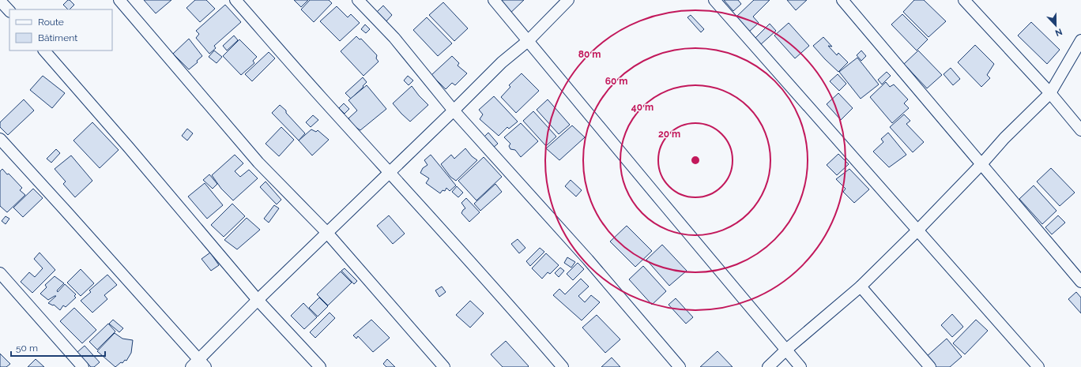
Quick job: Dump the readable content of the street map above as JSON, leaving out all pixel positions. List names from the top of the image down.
{
  "legend": ["Route", "Bâtiment"],
  "scale_bar": "50 m",
  "north": "bottom",
  "rings": [
    "80 m",
    "60 m",
    "40 m",
    "20 m"
  ]
}
